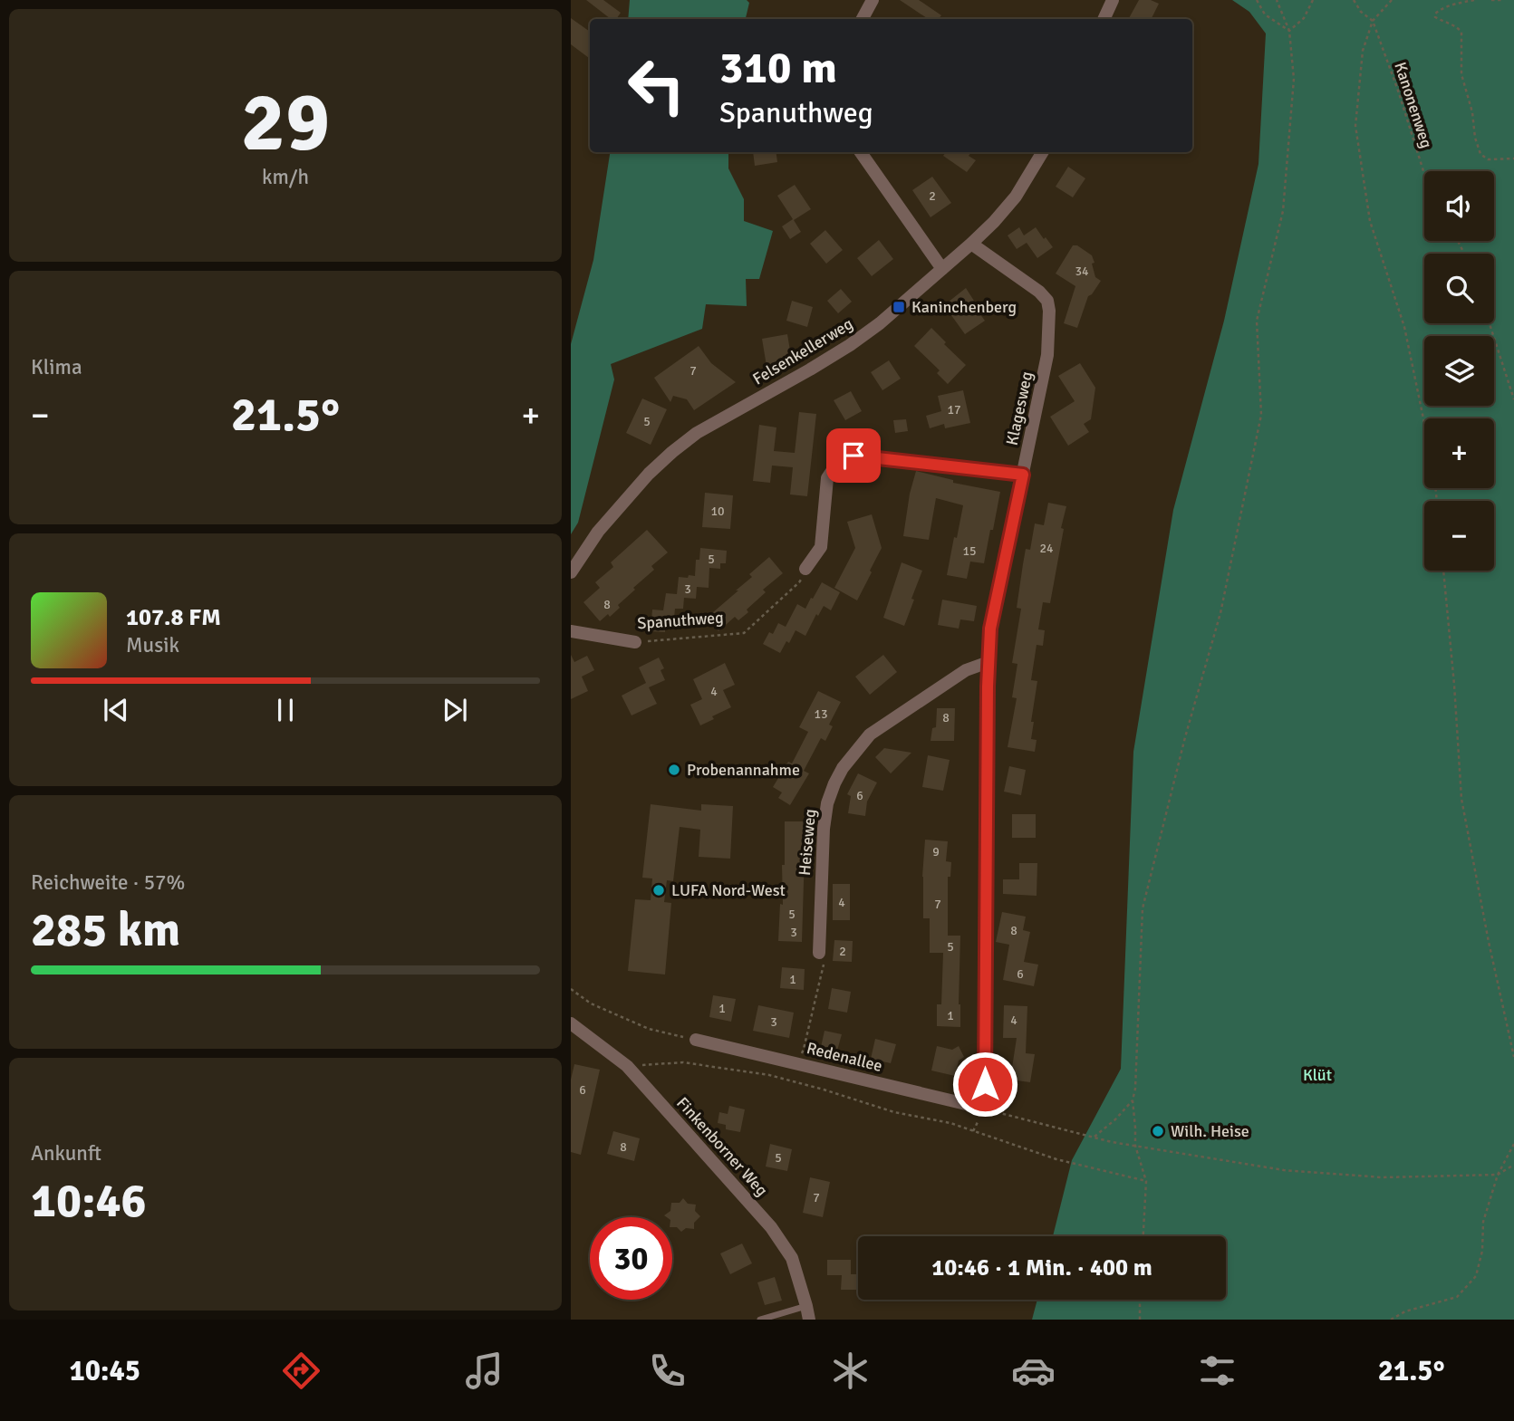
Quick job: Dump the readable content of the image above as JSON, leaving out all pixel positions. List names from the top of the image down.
{
  "streets": {
    "street": [
      "Felsenkellerweg",
      "Klagesweg",
      "Spanuthweg",
      "Heiseweg",
      "Redenallee",
      "Finkenborner Weg"
    ],
    "path": ["Kanonenweg"]
  },
  "crossings": [
    ["Felsenkellerweg", "Klagesweg"],
    ["Klagesweg", "Heiseweg"],
    ["Klagesweg", "Redenallee"]
  ],
  "parks": ["Klüt"],
  "places": {
    "transit": ["Kaninchenberg"],
    "other": ["Probenannahme", "LUFA Nord-West", "Wilh. Heise"]
  },
  "house_numbers": [
    "2",
    "34",
    "7",
    "17",
    "5",
    "10",
    "24",
    "15",
    "5",
    "3",
    "8",
    "4",
    "13",
    "8",
    "6",
    "9",
    "4",
    "7",
    "5",
    "8",
    "3",
    "5",
    "2",
    "6",
    "1",
    "1",
    "1",
    "4",
    "3",
    "6",
    "8",
    "5",
    "7"
  ],
  "page": {
    "tile": [
      ["29", "km/h"],
      "Klima",
      ["Reichweite · 57%", "285 km"],
      ["Ankunft", "10:46"]
    ],
    "turn": ["310 m", "Spanuthweg"],
    "map_buttons": ["+", "−"],
    "heat": ["−", "21.5°", "+"],
    "song": ["107.8 FM", "Musik"],
    "limit": "30",
    "trip": "10:46 · 1 Min. · 400 m",
    "tabs": ["10:45", "21.5°"]
  }
}
